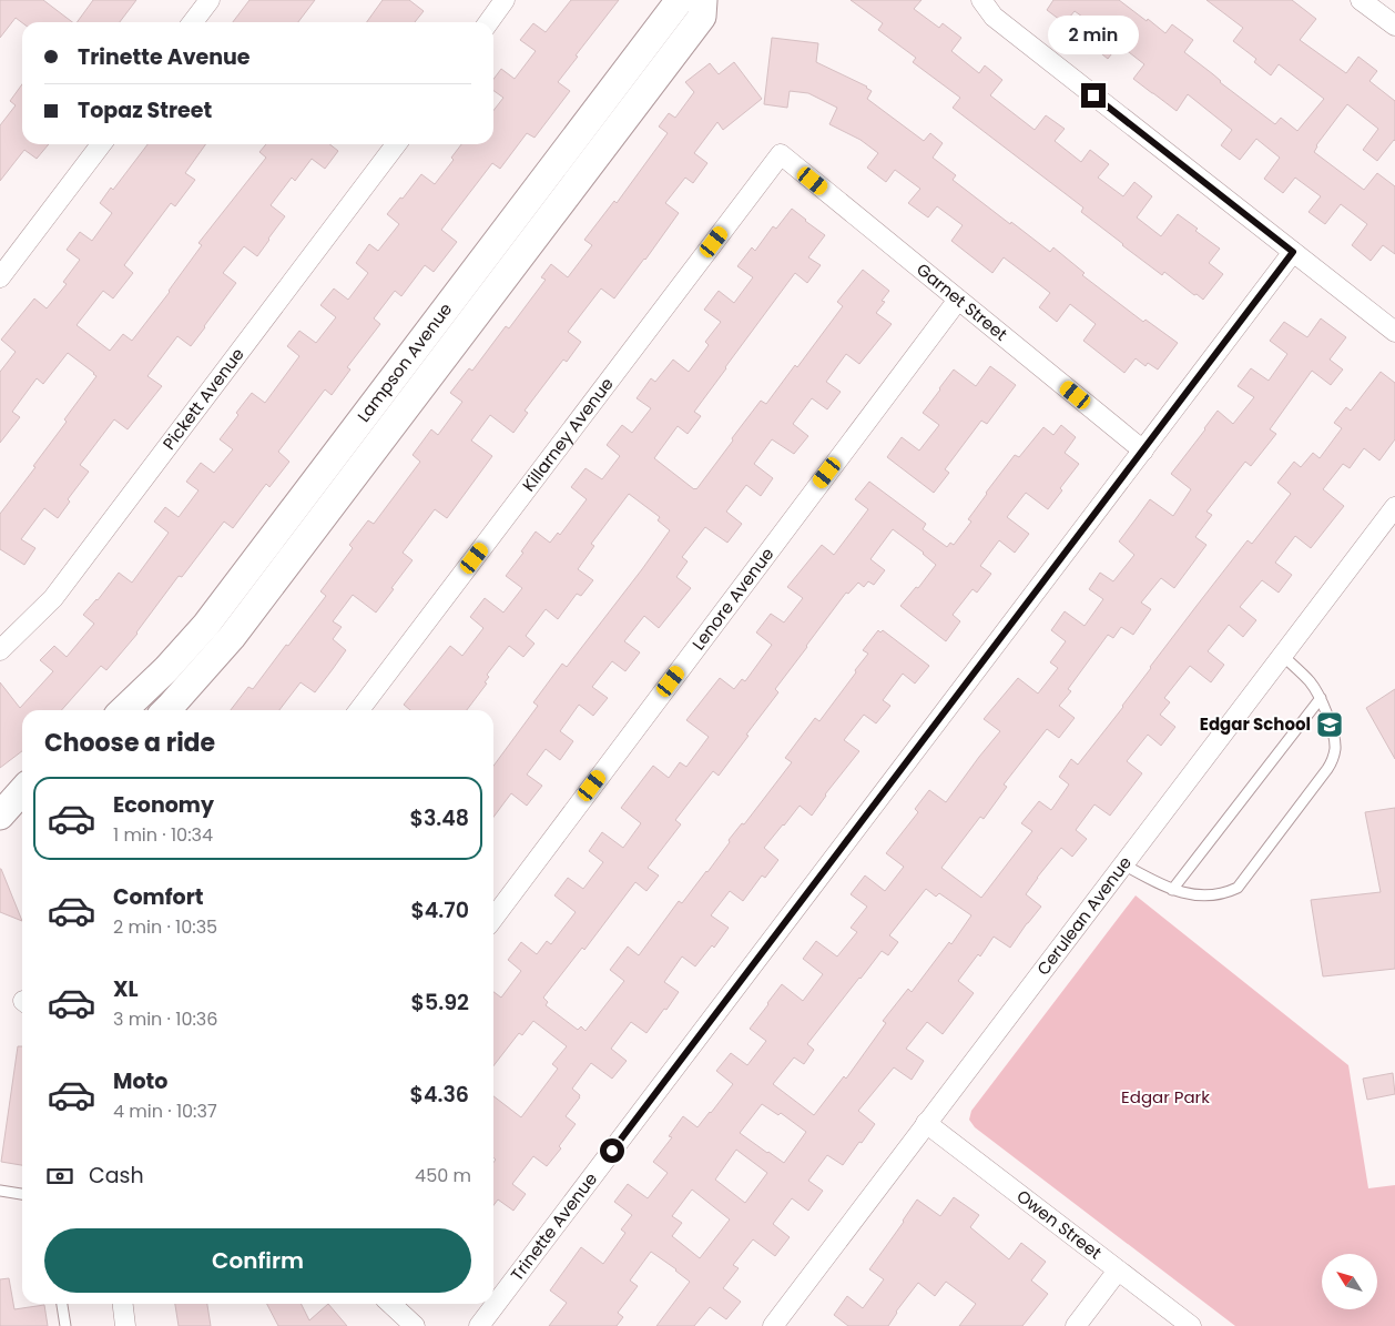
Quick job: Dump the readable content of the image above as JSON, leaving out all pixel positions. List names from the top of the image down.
{
  "streets": {
    "main road": ["Lampson Avenue"],
    "street": [
      "Garnet Street",
      "Pickett Avenue",
      "Killarney Avenue",
      "Lenore Avenue",
      "Cerulean Avenue",
      "Owen Street",
      "Trinette Avenue"
    ]
  },
  "crossings": [
    ["Garnet Street", "Killarney Avenue"],
    ["Garnet Street", "Lenore Avenue"],
    ["Garnet Street", "Trinette Avenue"],
    ["Cerulean Avenue", "Owen Street"]
  ],
  "parks": ["Edgar Park"],
  "places": {
    "school or university": ["Edgar School"]
  },
  "north": "top left",
  "page": {
    "bubble": "2 min",
    "banner": ["Trinette Avenue", "Topaz Street"],
    "heading": "Choose a ride",
    "list": [
      {
        "name": "Economy",
        "note": "1 min · 10:34",
        "value": "$3.48"
      },
      {
        "name": "Comfort",
        "note": "2 min · 10:35",
        "value": "$4.70"
      },
      {
        "name": "XL",
        "note": "3 min · 10:36",
        "value": "$5.92"
      },
      {
        "name": "Moto",
        "note": "4 min · 10:37",
        "value": "$4.36"
      }
    ],
    "pay": ["Cash", "450 m"],
    "buttons": "Confirm"
  }
}
